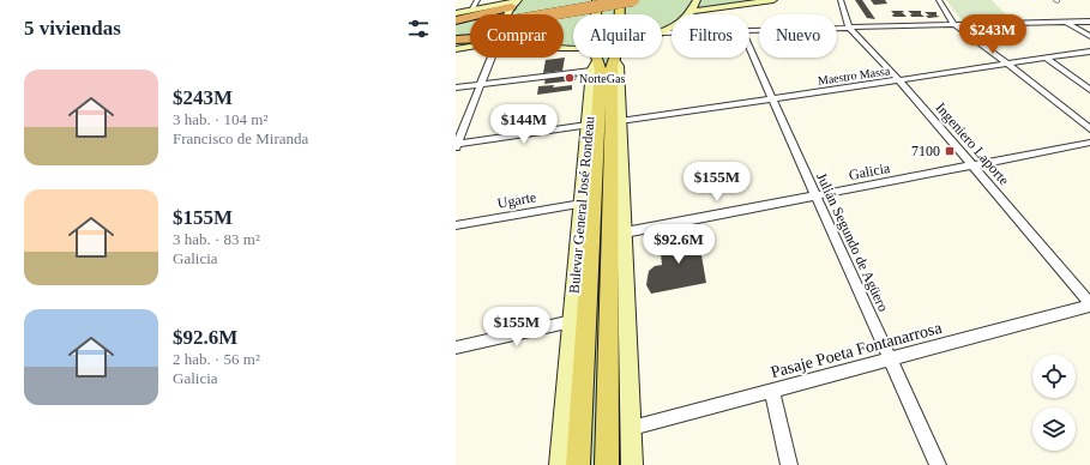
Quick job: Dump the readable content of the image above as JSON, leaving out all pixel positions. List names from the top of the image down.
{
  "streets": {
    "main road": ["Bulevar General José Rondeau"],
    "street": [
      "Maestro Massa",
      "Ingeniero Laporte",
      "Galicia",
      "Ugarte",
      "Julián Segundo de Agüero",
      "Pasaje Poeta Fontanarrosa"
    ]
  },
  "crossings": [
    ["Maestro Massa", "Ingeniero Laporte"],
    ["Maestro Massa", "Bulevar General José Rondeau"],
    ["Maestro Massa", "Julián Segundo de Agüero"],
    ["Ingeniero Laporte", "Galicia"],
    ["Ingeniero Laporte", "Pasaje Poeta Fontanarrosa"],
    ["Galicia", "Bulevar General José Rondeau"],
    ["Galicia", "Julián Segundo de Agüero"],
    ["Ugarte", "Bulevar General José Rondeau"],
    ["Bulevar General José Rondeau", "Pasaje Poeta Fontanarrosa"],
    ["Julián Segundo de Agüero", "Pasaje Poeta Fontanarrosa"]
  ],
  "places": {
    "other": ["NorteGas"],
    "transit": ["7100"]
  },
  "page": {
    "heading": "5 viviendas",
    "price": [
      "$243M",
      "$144M",
      "$155M",
      "$92.6M",
      "$155M"
    ],
    "chip": [
      "Comprar",
      "Alquilar",
      "Filtros",
      "Nuevo"
    ],
    "list": [
      {
        "name": "$243M",
        "note": "3 hab. · 104 m² · Francisco de Miranda"
      },
      {
        "name": "$155M",
        "note": "3 hab. · 83 m² · Galicia"
      },
      {
        "name": "$92.6M",
        "note": "2 hab. · 56 m² · Galicia"
      }
    ]
  }
}
